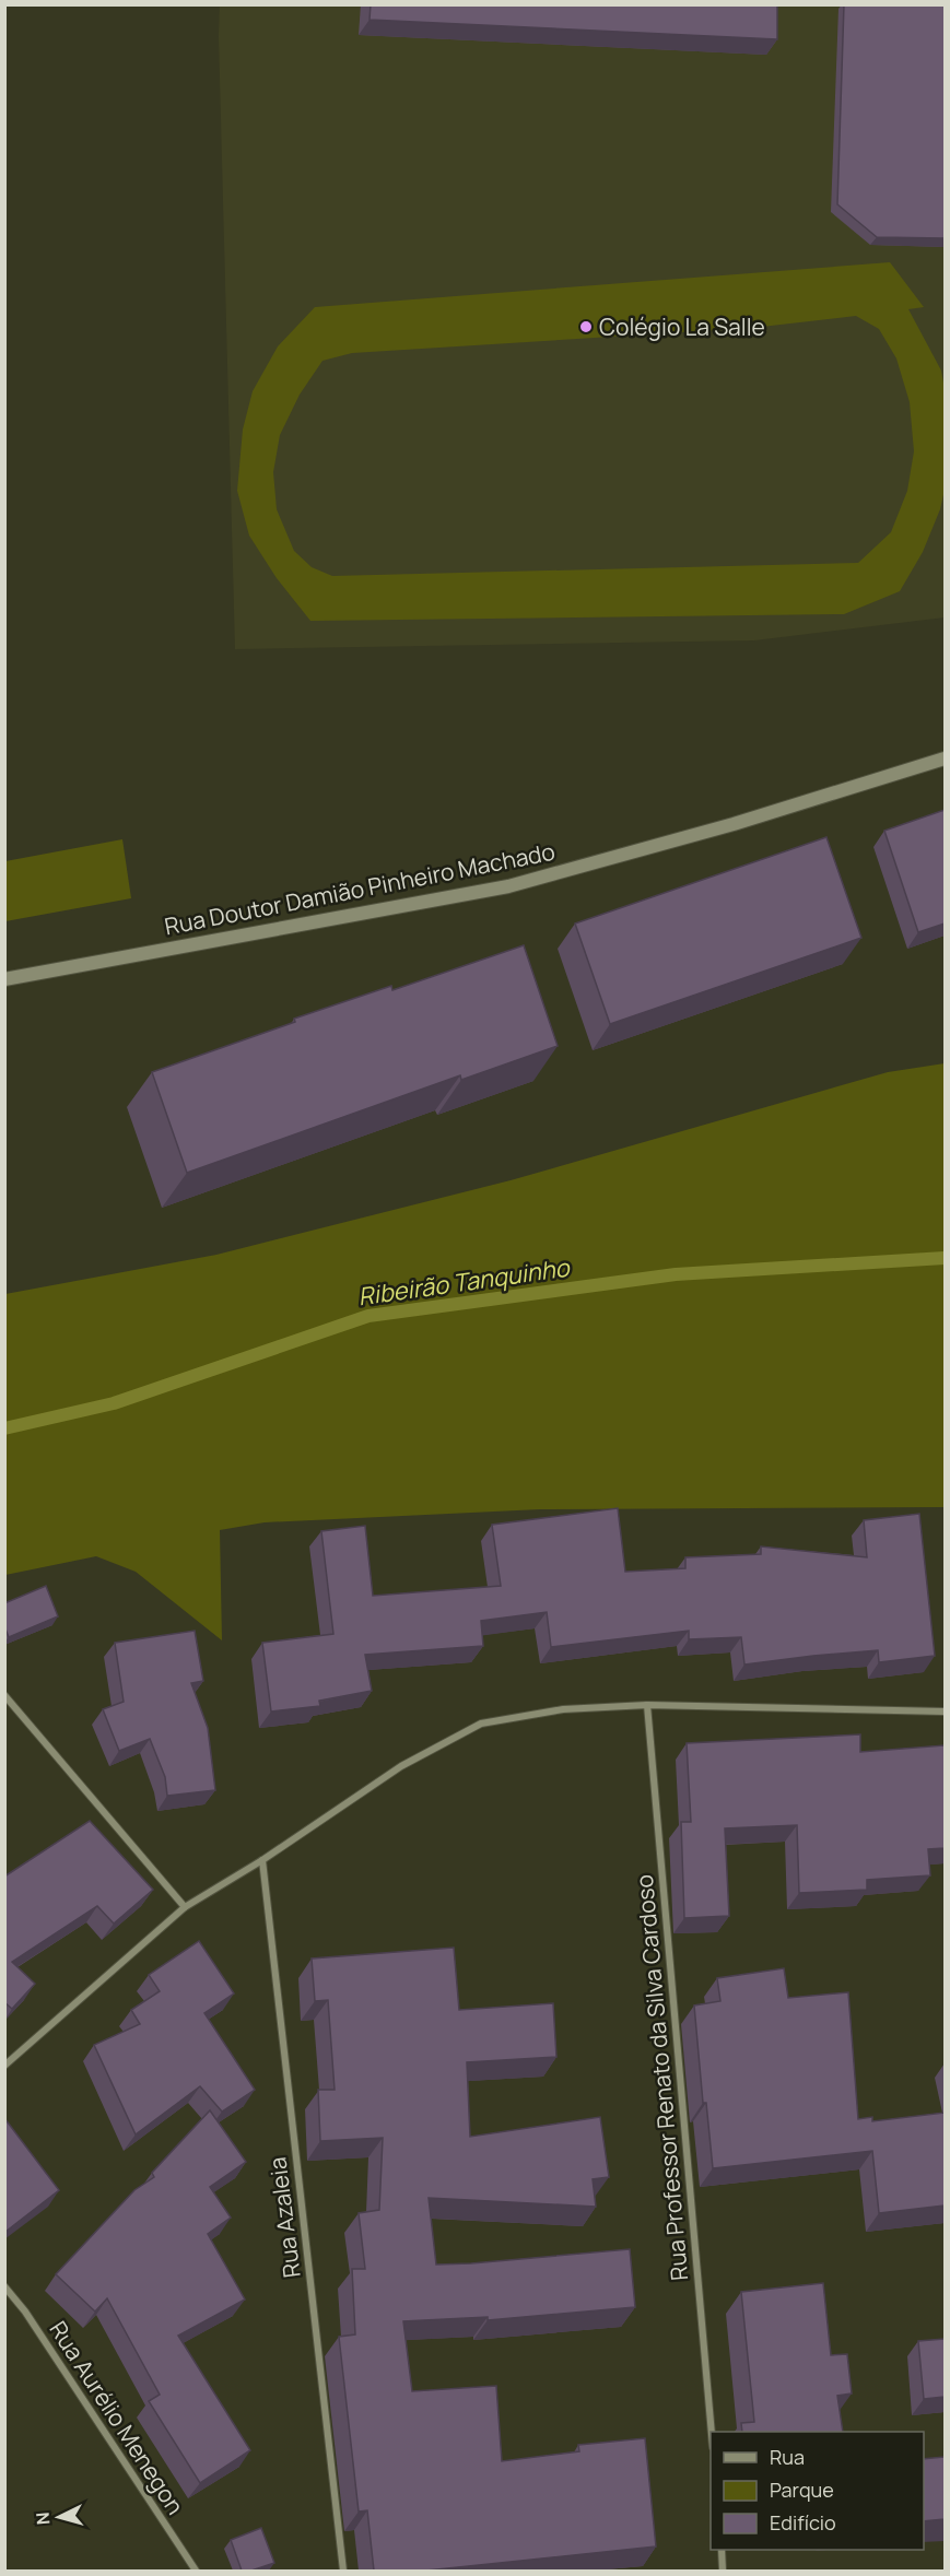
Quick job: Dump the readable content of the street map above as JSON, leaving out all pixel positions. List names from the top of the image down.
{
  "streets": {
    "street": [
      "Rua Doutor Damião Pinheiro Machado",
      "Rua Professor Renato da Silva Cardoso",
      "Rua Azaleia",
      "Rua Aurélio Menegon"
    ]
  },
  "water": ["Ribeirão Tanquinho"],
  "places": ["Colégio La Salle"],
  "legend": ["Rua", "Parque", "Edifício"],
  "north": "left"
}
